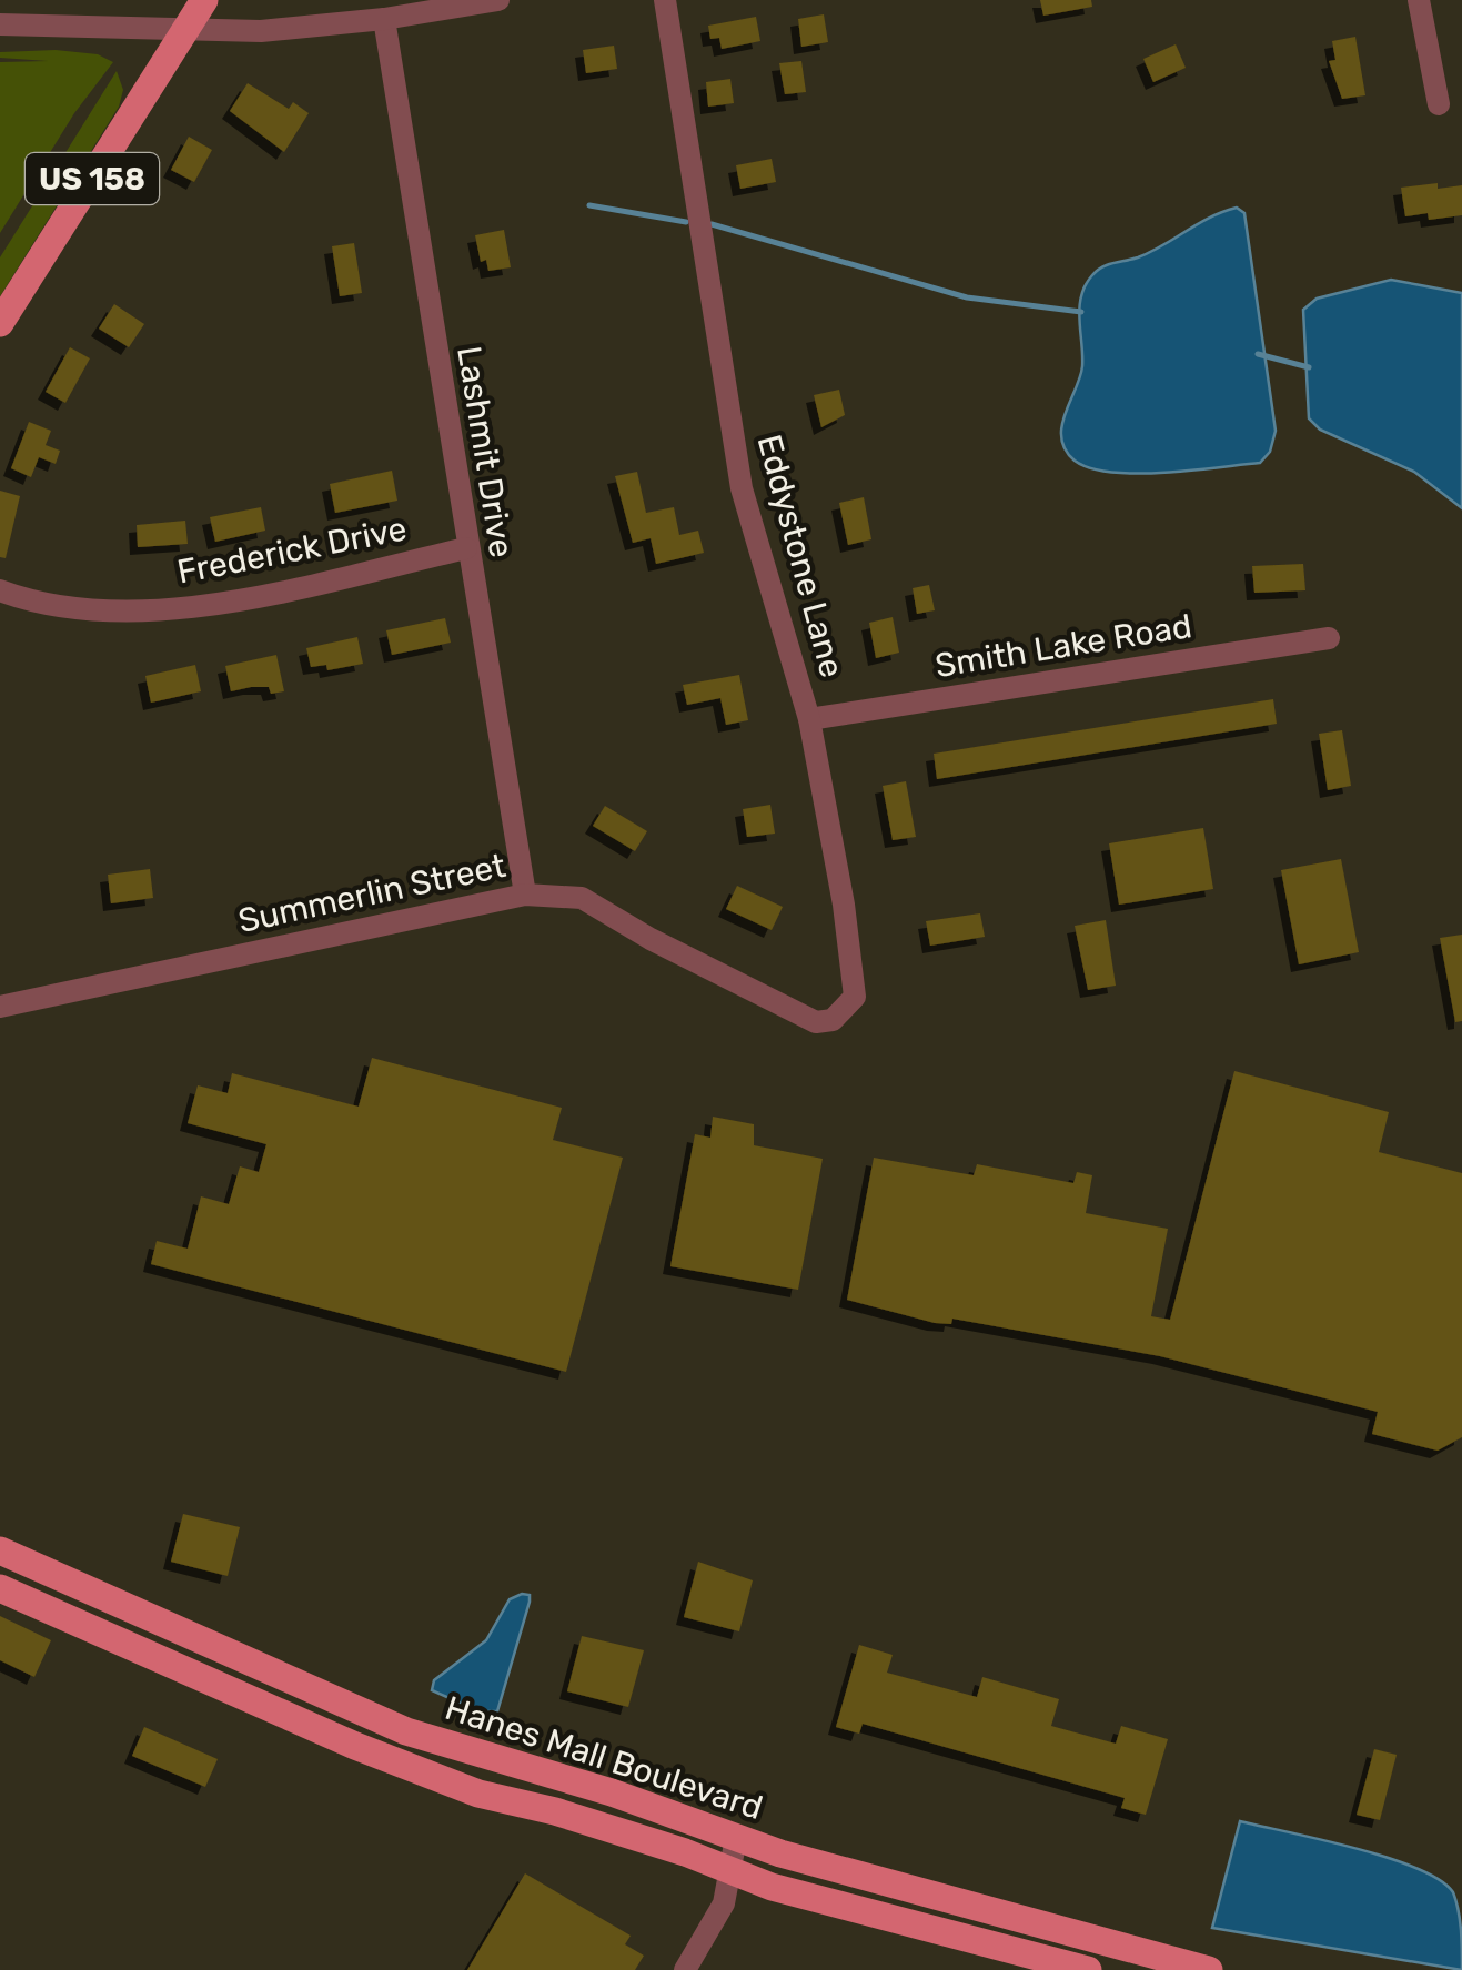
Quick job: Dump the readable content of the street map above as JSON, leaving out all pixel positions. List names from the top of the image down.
{
  "streets": {
    "main road": ["US 158", "Hanes Mall Boulevard"],
    "street": [
      "Lashmit Drive",
      "Frederick Drive",
      "Eddystone Lane",
      "Smith Lake Road",
      "Summerlin Street"
    ]
  },
  "crossings": [
    ["Lashmit Drive", "Frederick Drive"],
    ["Lashmit Drive", "Summerlin Street"],
    ["Eddystone Lane", "Smith Lake Road"],
    ["Eddystone Lane", "Summerlin Street"]
  ]
}
